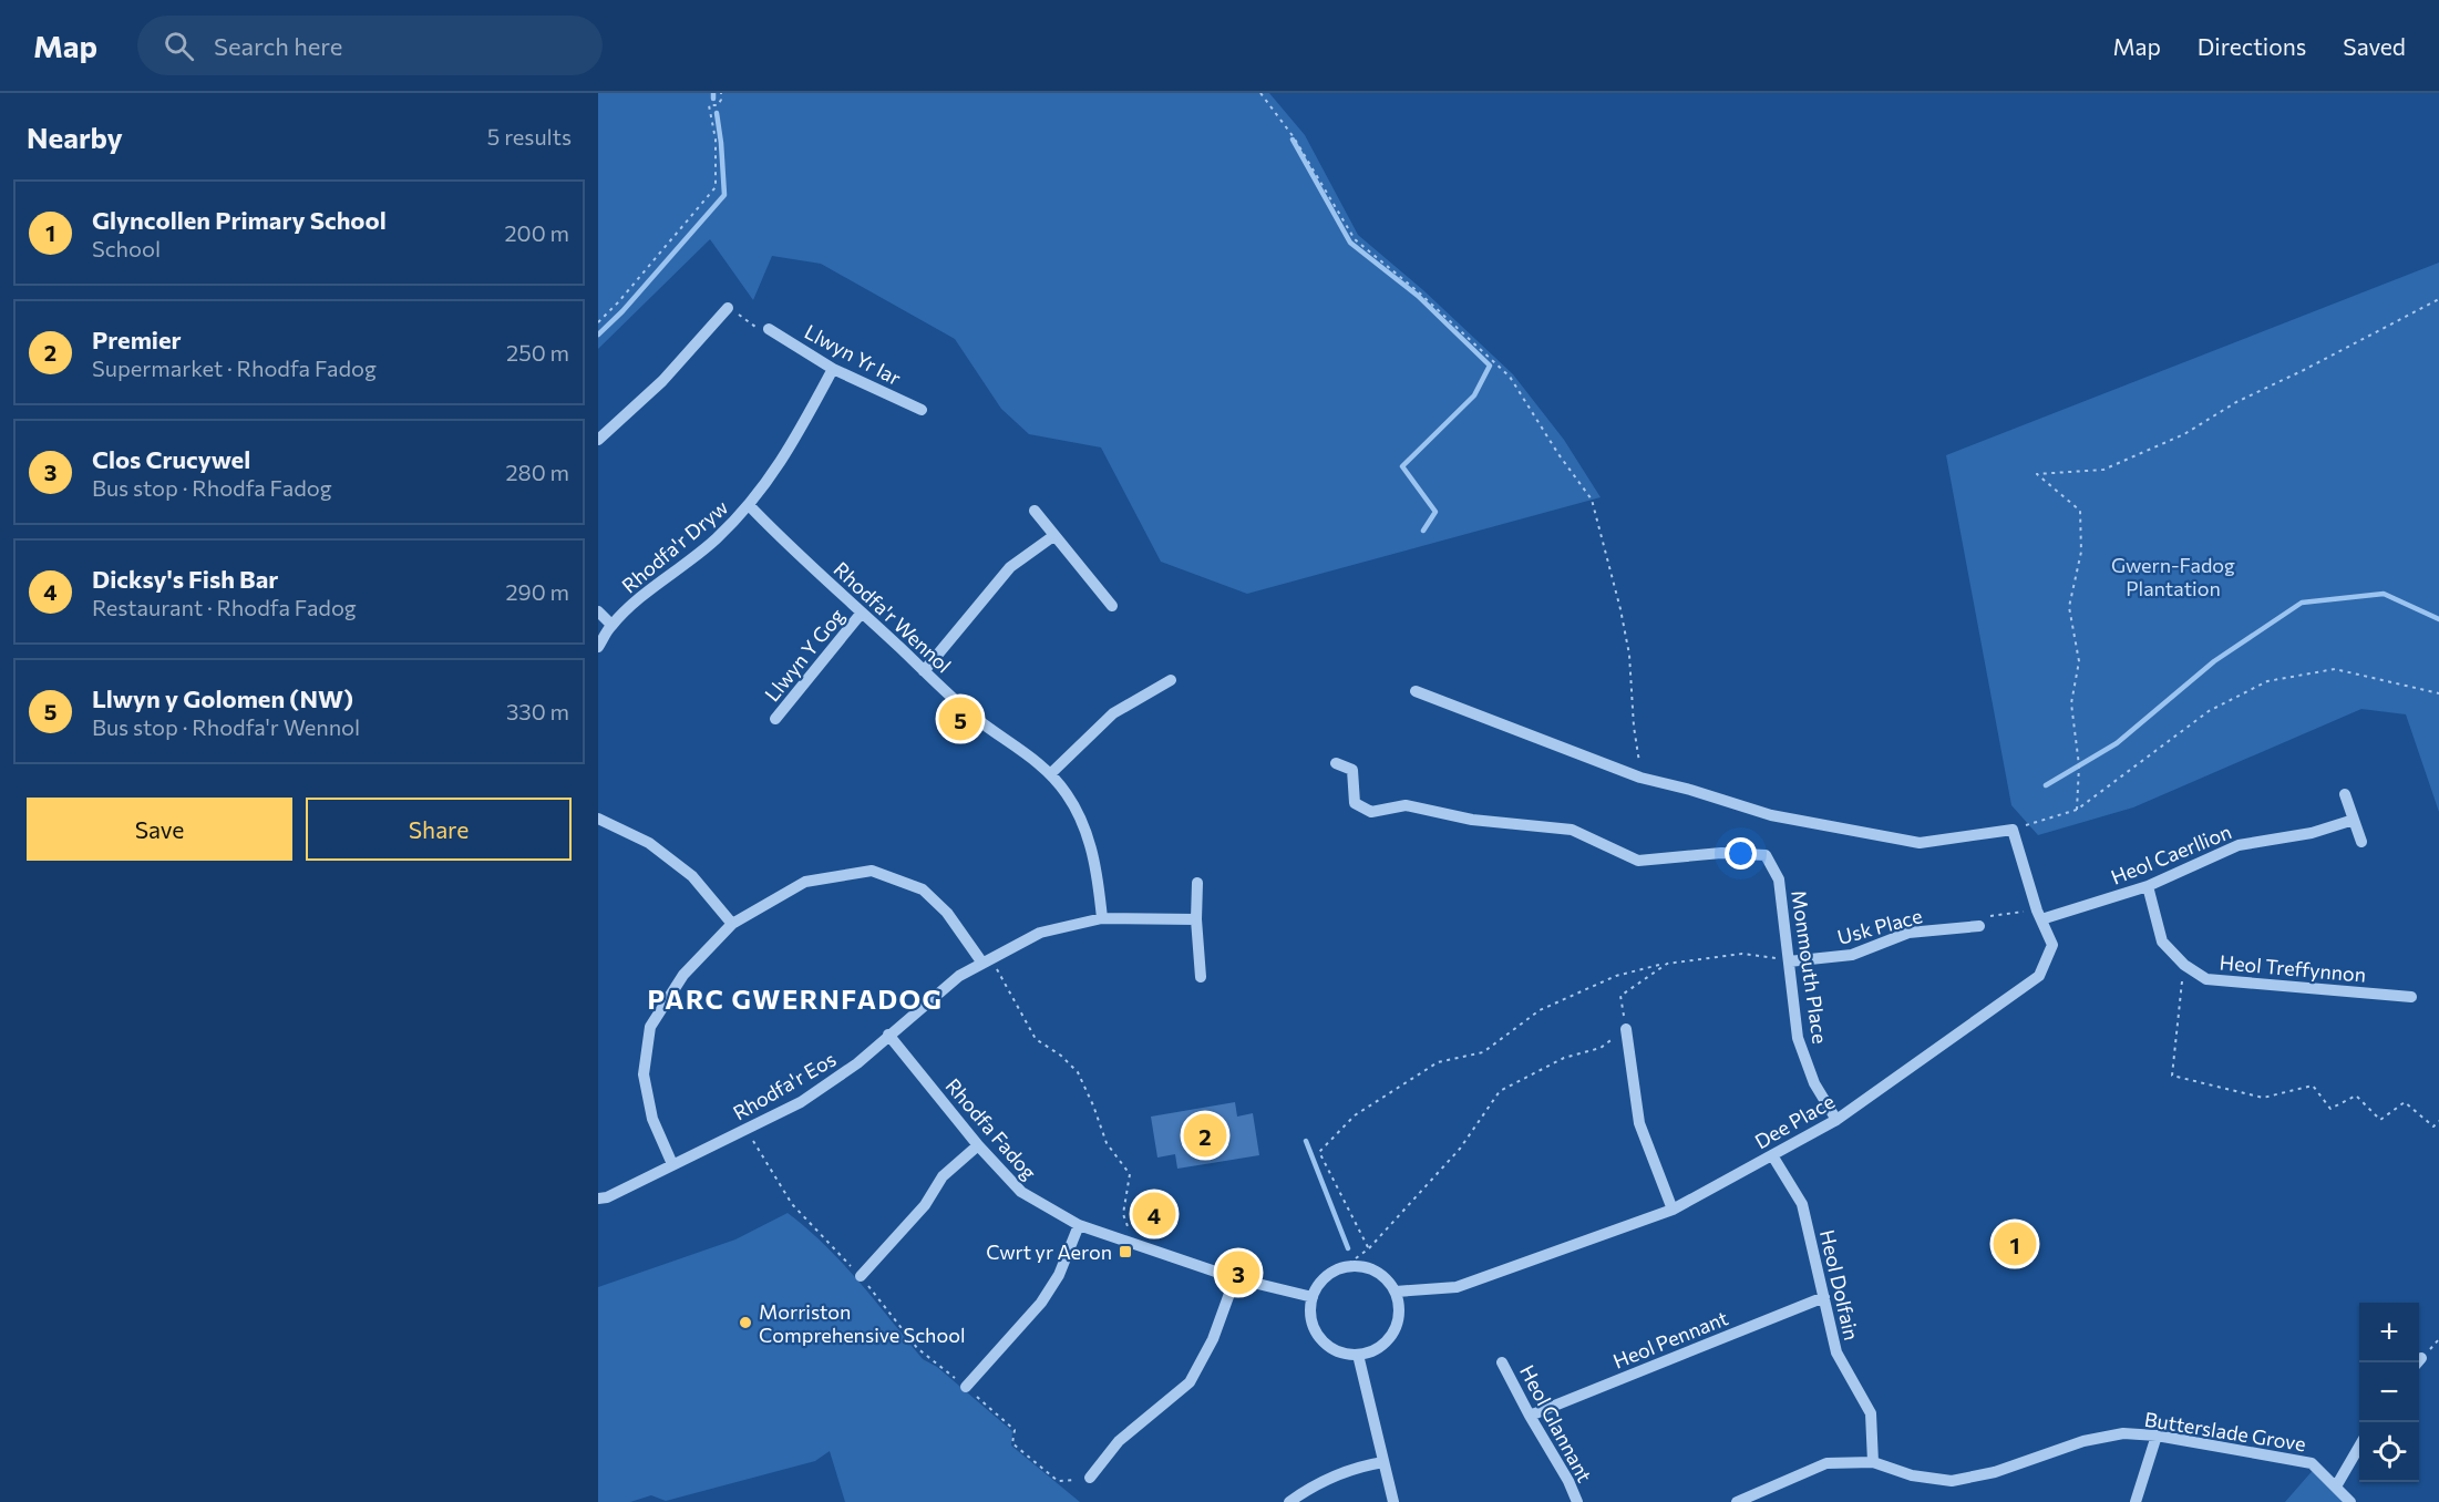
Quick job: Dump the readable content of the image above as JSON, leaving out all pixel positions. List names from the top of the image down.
{
  "streets": {
    "street": [
      "Llwyn Yr Iar",
      "Rhodfa'r Dryw",
      "Rhodfa'r Wennol",
      "Llwyn Y Gog",
      "Heol Caerllion",
      "Usk Place",
      "Monmouth Place",
      "Heol Treffynnon",
      "Rhodfa'r Eos",
      "Dee Place",
      "Rhodfa Fadog",
      "Heol Dolfain",
      "Heol Pennant",
      "Heol Glannant",
      "Butterslade Grove"
    ]
  },
  "crossings": [
    ["Llwyn Yr Iar", "Rhodfa'r Dryw"],
    ["Rhodfa'r Dryw", "Rhodfa'r Wennol"],
    ["Rhodfa'r Wennol", "Llwyn Y Gog"],
    ["Rhodfa'r Wennol", "Rhodfa'r Eos"],
    ["Heol Caerllion", "Heol Treffynnon"],
    ["Heol Caerllion", "Dee Place"],
    ["Usk Place", "Monmouth Place"],
    ["Monmouth Place", "Dee Place"],
    ["Rhodfa'r Eos", "Rhodfa Fadog"],
    ["Dee Place", "Rhodfa Fadog"],
    ["Dee Place", "Heol Dolfain"],
    ["Heol Dolfain", "Heol Pennant"],
    ["Heol Dolfain", "Butterslade Grove"],
    ["Heol Pennant", "Heol Glannant"]
  ],
  "districts": ["PARC GWERNFADOG"],
  "parks": ["Gwern-Fadog Plantation"],
  "places": {
    "transit": ["Cwrt yr Aeron"],
    "other": ["Morriston Comprehensive School"]
  },
  "page": {
    "header": "Map",
    "search": "Search here",
    "nav": ["Map", "Directions", "Saved"],
    "heading": ["Nearby", "5 results"],
    "list": [
      {
        "mark": "1",
        "name": "Glyncollen Primary School",
        "note": "School",
        "value": "200 m"
      },
      {
        "mark": "2",
        "name": "Premier",
        "note": "Supermarket · Rhodfa Fadog",
        "value": "250 m"
      },
      {
        "mark": "3",
        "name": "Clos Crucywel",
        "note": "Bus stop · Rhodfa Fadog",
        "value": "280 m"
      },
      {
        "mark": "4",
        "name": "Dicksy's Fish Bar",
        "note": "Restaurant · Rhodfa Fadog",
        "value": "290 m"
      },
      {
        "mark": "5",
        "name": "Llwyn y Golomen (NW)",
        "note": "Bus stop · Rhodfa'r Wennol",
        "value": "330 m"
      }
    ],
    "pins": [
      "5",
      "2",
      "4",
      "1",
      "3"
    ],
    "buttons": ["Save", "Share"],
    "map_buttons": ["+", "−"]
  }
}
